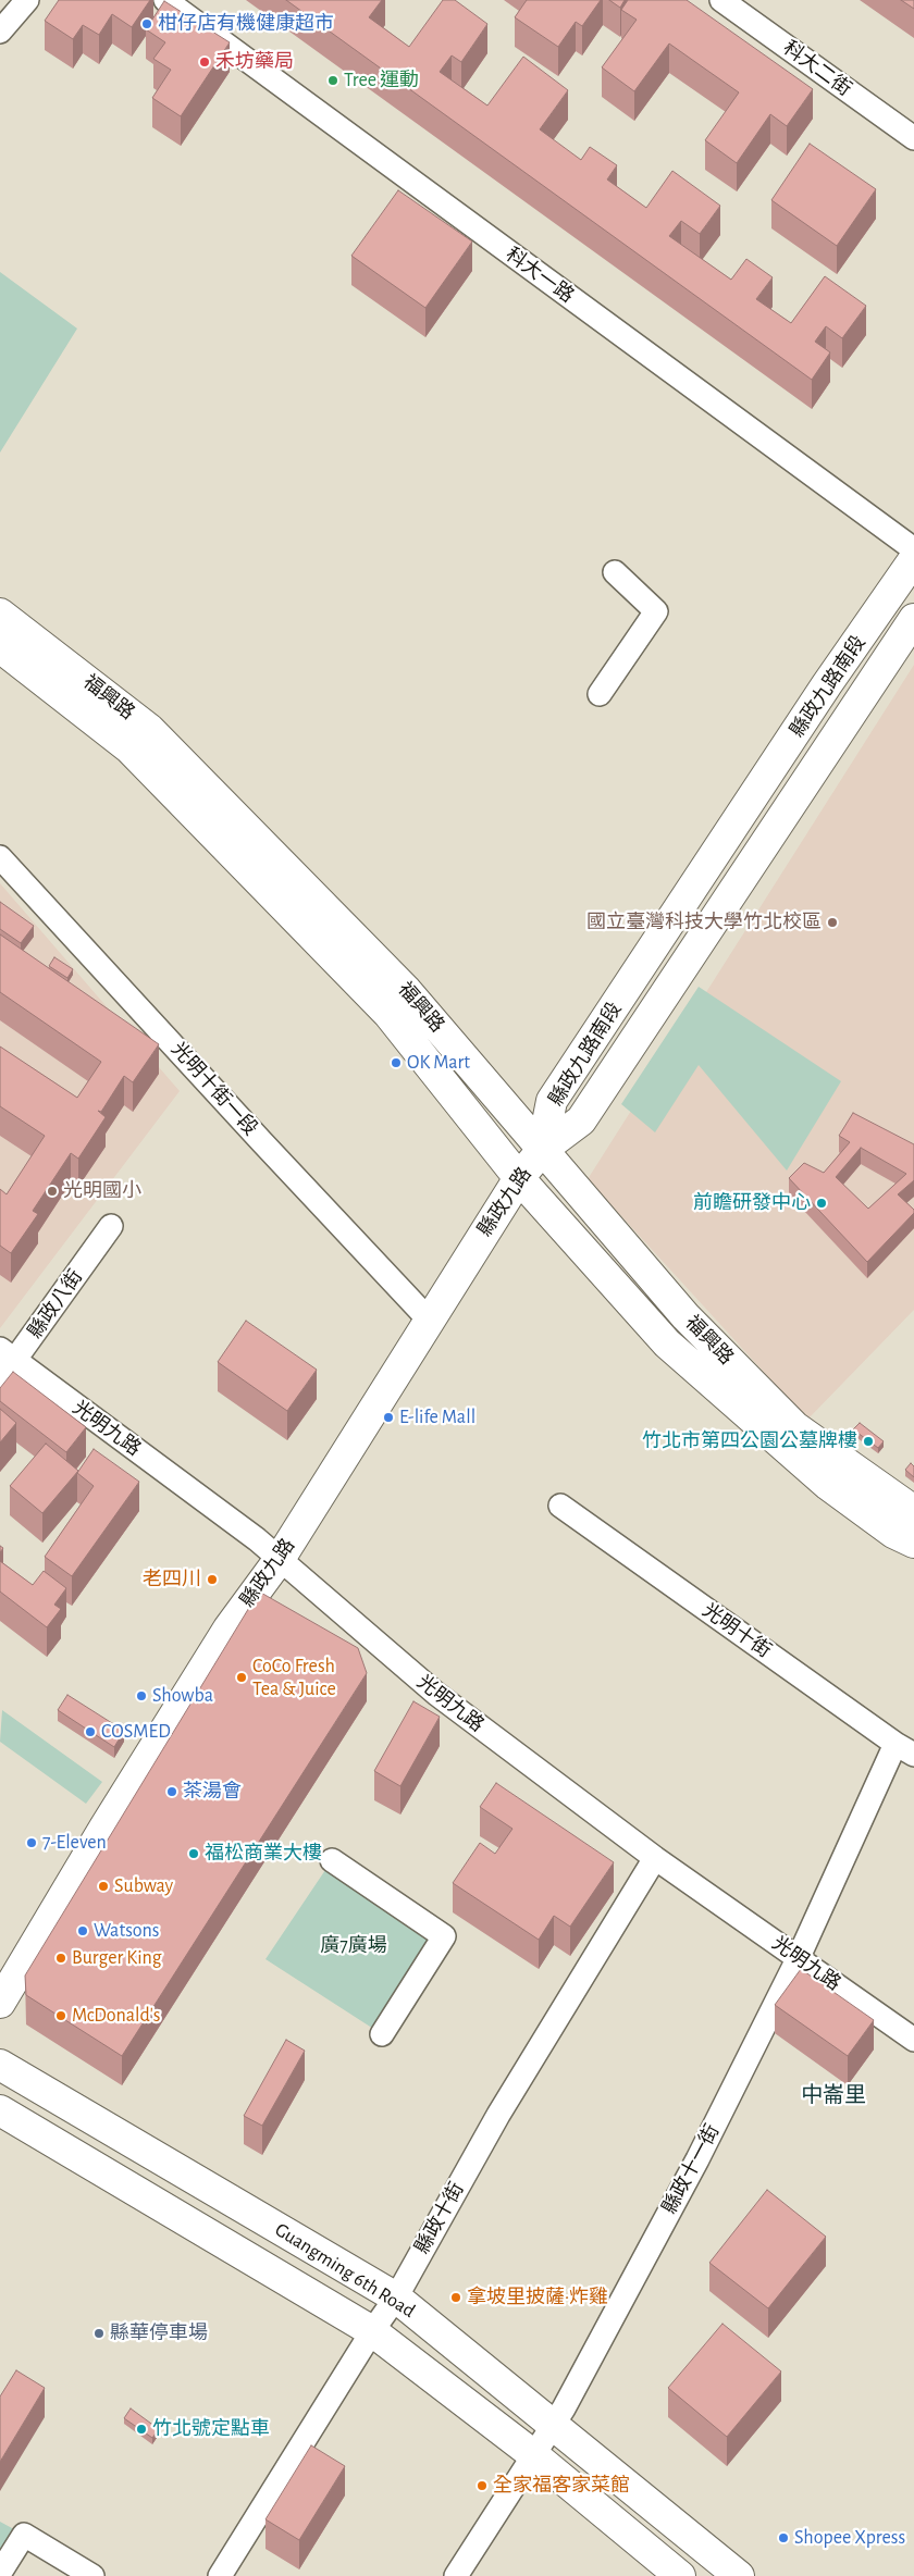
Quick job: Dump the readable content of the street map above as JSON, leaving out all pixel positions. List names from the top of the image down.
{
  "streets": {
    "street": [
      "科大二街",
      "科大一路",
      "縣政九路南段",
      "福興路",
      "光明十街一段",
      "縣政九路",
      "縣政八街",
      "光明九路",
      "光明十街",
      "縣政十一街",
      "縣政十街",
      "Guangming 6th Road"
    ]
  },
  "crossings": [
    ["縣政九路南段", "福興路"],
    ["縣政九路南段", "縣政九路"],
    ["福興路", "縣政九路"],
    ["光明十街一段", "縣政九路"],
    ["縣政九路", "光明九路"],
    ["縣政八街", "光明九路"],
    ["光明九路", "縣政十一街"],
    ["光明九路", "縣政十街"],
    ["光明十街", "縣政十一街"],
    ["縣政十一街", "Guangming 6th Road"],
    ["縣政十街", "Guangming 6th Road"]
  ],
  "districts": ["中崙里"],
  "parks": ["廣7廣場"],
  "places": [
    "柑仔店有機健康超市",
    "禾坊藥局",
    "Tree 運動",
    "國立臺灣科技大學竹北校區",
    "OK Mart",
    "光明國小",
    "前瞻研發中心",
    "E-life Mall",
    "竹北市第四公園公墓牌樓",
    "老四川",
    "CoCo Fresh Tea & Juice",
    "Showba",
    "COSMED",
    "茶湯會",
    "7-Eleven",
    "福松商業大樓",
    "Subway",
    "Watsons",
    "Burger King",
    "McDonald's",
    "拿坡里披薩·炸雞",
    "縣華停車場",
    "竹北號定點車",
    "全家福客家菜館",
    "Shopee Xpress"
  ]
}
